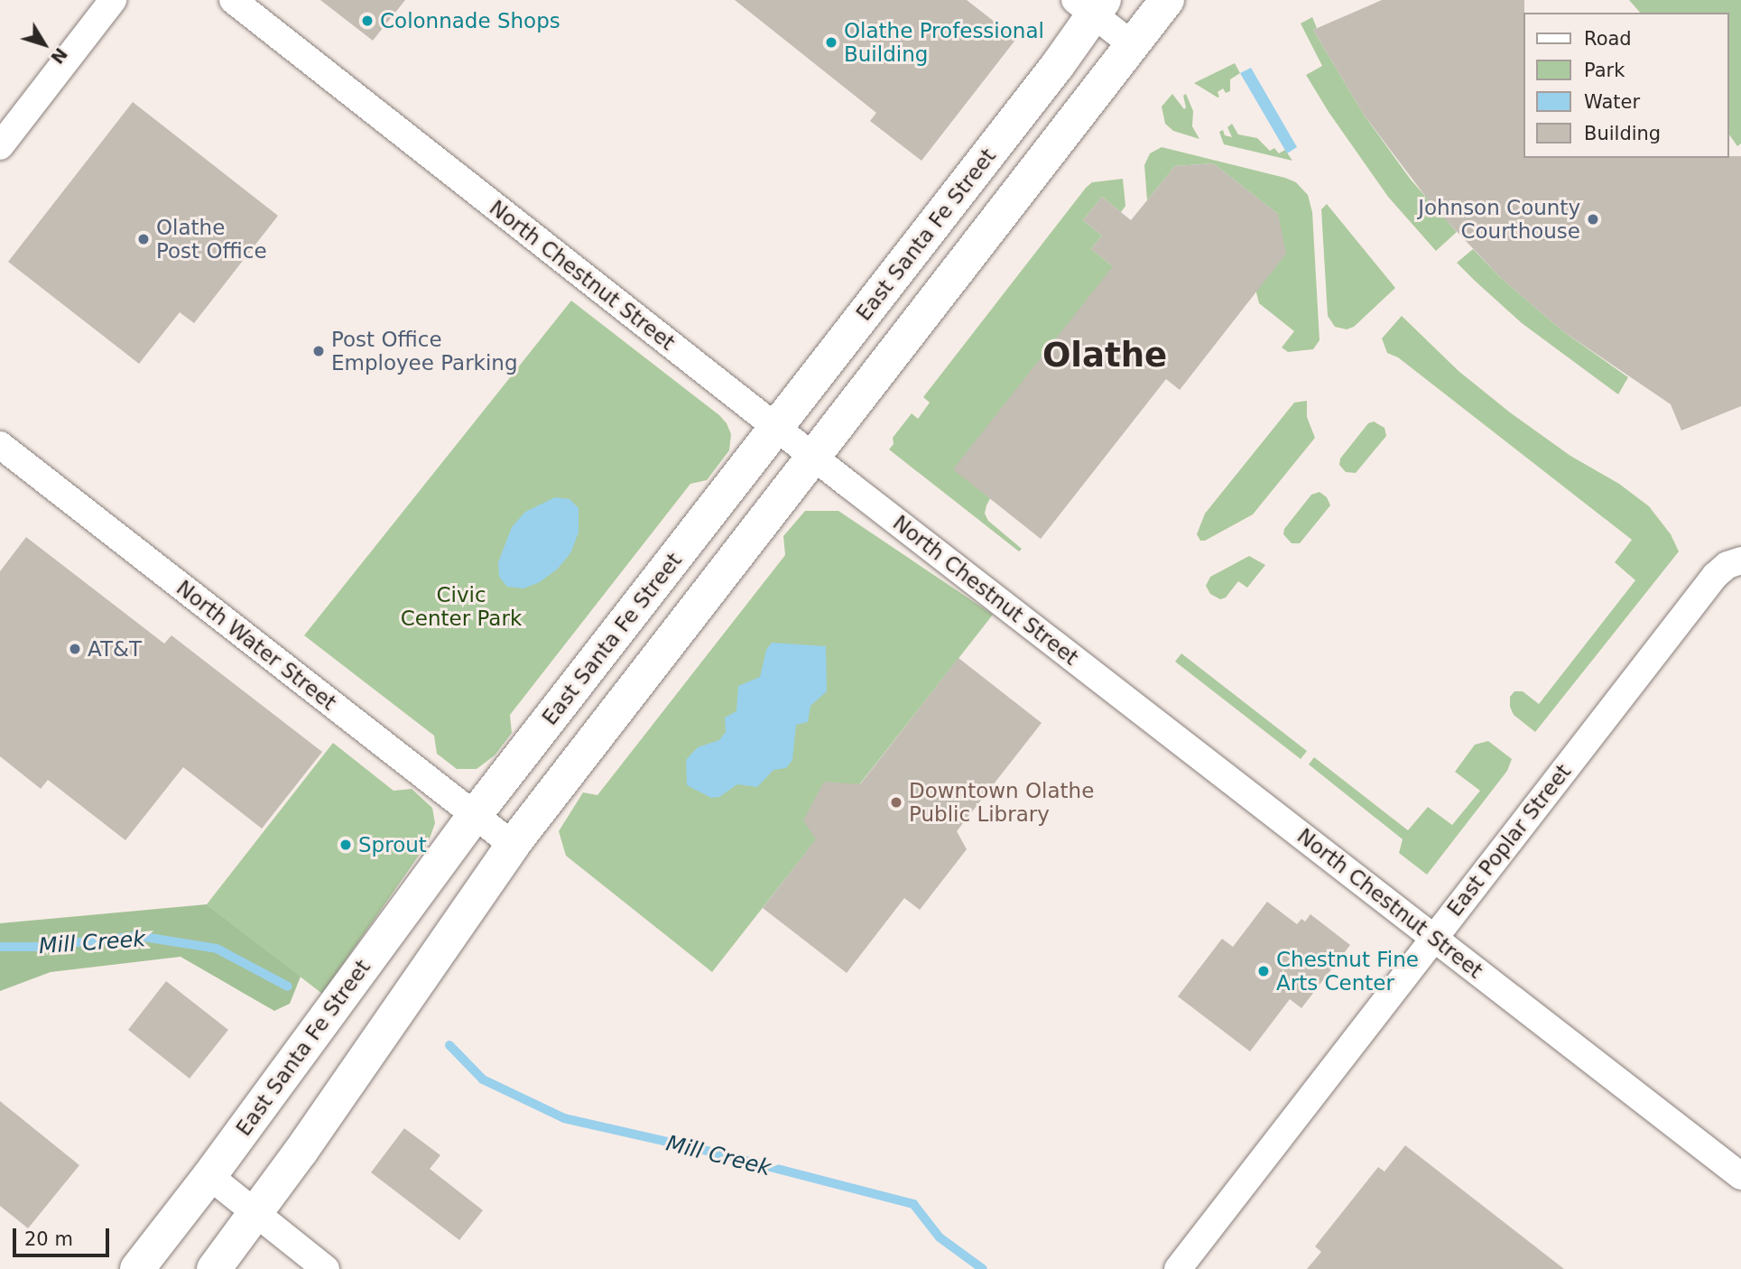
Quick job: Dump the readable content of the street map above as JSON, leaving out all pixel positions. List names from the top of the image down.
{
  "streets": {
    "main road": ["East Santa Fe Street"],
    "street": ["North Chestnut Street", "North Water Street", "East Poplar Street"]
  },
  "crossings": [
    ["East Santa Fe Street", "North Chestnut Street"],
    ["East Santa Fe Street", "North Water Street"],
    ["North Chestnut Street", "East Poplar Street"]
  ],
  "districts": ["Olathe"],
  "water": ["Mill Creek"],
  "parks": ["Civic Center Park"],
  "places": [
    "Colonnade Shops",
    "Olathe Professional Building",
    "Johnson County Courthouse",
    "Olathe Post Office",
    "Post Office Employee Parking",
    "AT&T",
    "Downtown Olathe Public Library",
    "Sprout",
    "Chestnut Fine Arts Center"
  ],
  "legend": [
    "Road",
    "Park",
    "Water",
    "Building"
  ],
  "scale_bar": "20 m",
  "north": "bottom right"
}
